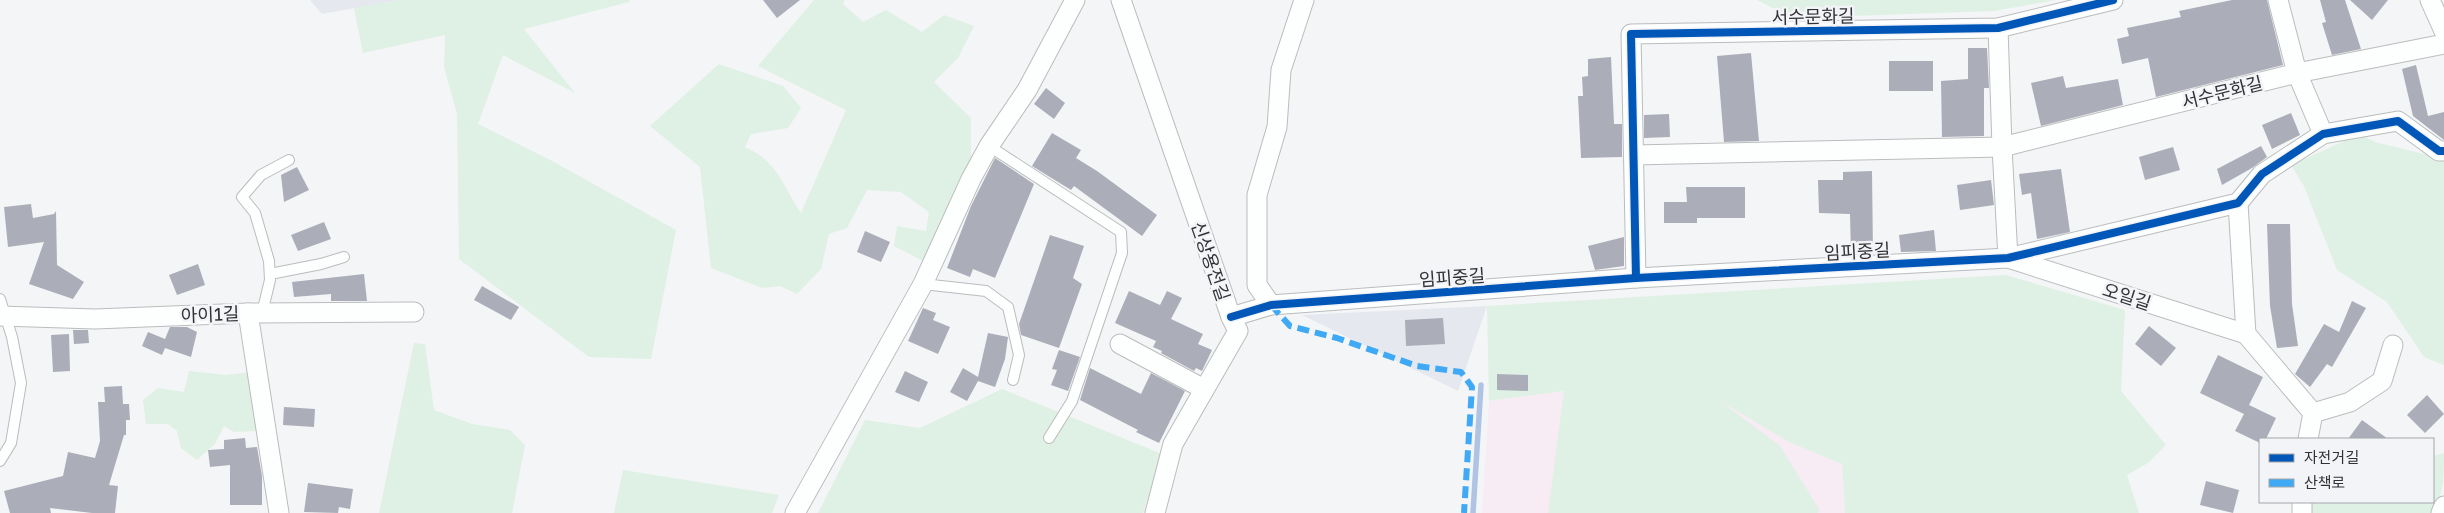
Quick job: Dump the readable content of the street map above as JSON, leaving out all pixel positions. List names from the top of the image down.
{
  "streets": {
    "street": [
      "서수문화길",
      "임피중길",
      "신상용전길",
      "오일길",
      "아이1길"
    ]
  },
  "crossings": [
    ["임피중길", "신상용전길"],
    ["임피중길", "오일길"]
  ],
  "legend": ["자전거길", "산책로"]
}
